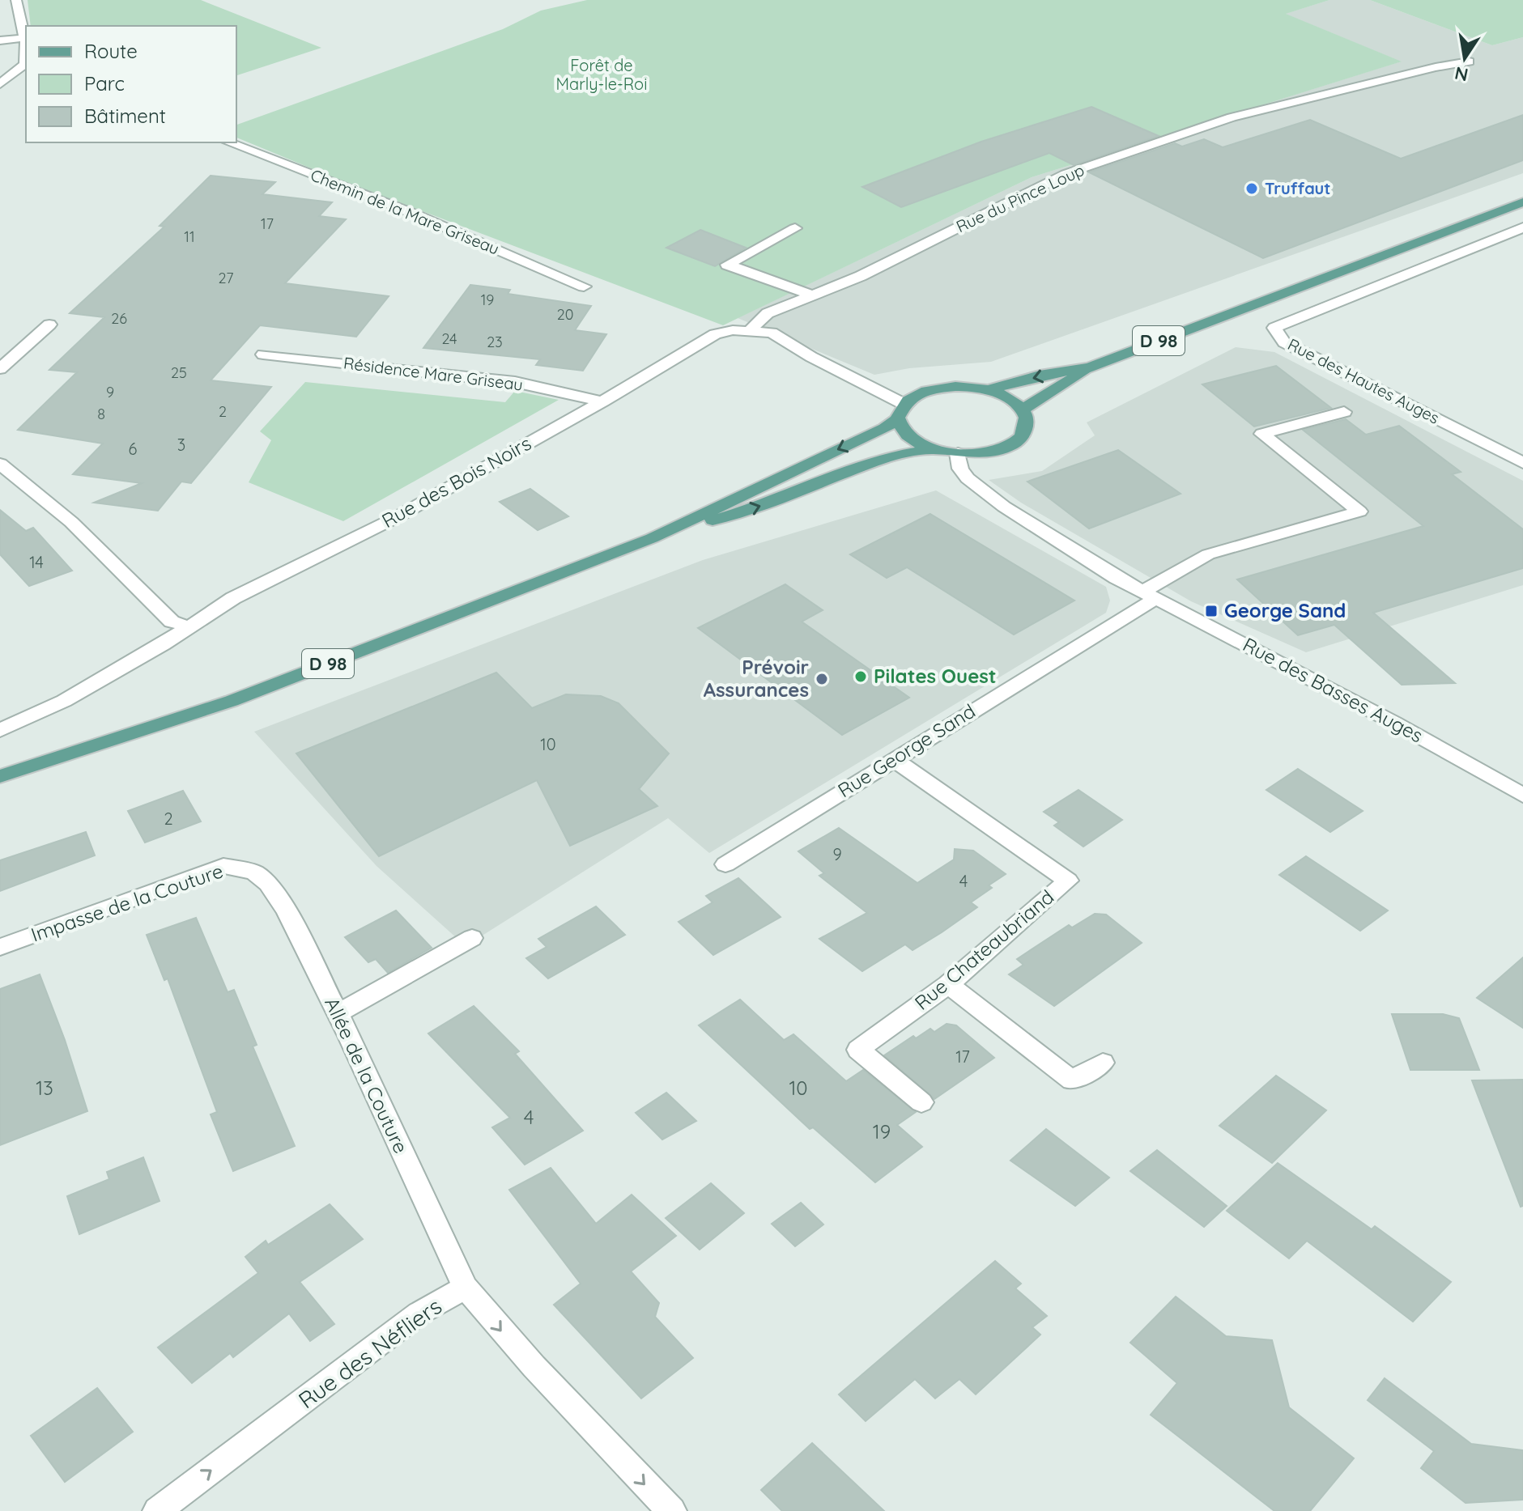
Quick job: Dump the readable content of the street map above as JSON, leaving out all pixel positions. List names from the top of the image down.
{
  "streets": {
    "main road": ["D 98"],
    "street": [
      "Rue du Pince Loup",
      "Chemin de la Mare Griseau",
      "Résidence Mare Griseau",
      "Rue des Hautes Auges",
      "Rue des Bois Noirs",
      "Rue des Basses Auges",
      "Rue George Sand",
      "Impasse de la Couture",
      "Rue Chateaubriand",
      "Allée de la Couture",
      "Rue des Néfliers"
    ]
  },
  "crossings": [
    ["Rue du Pince Loup", "Rue des Bois Noirs"],
    ["Résidence Mare Griseau", "Rue des Bois Noirs"],
    ["Rue des Basses Auges", "Rue George Sand"],
    ["Rue George Sand", "Rue Chateaubriand"],
    ["Impasse de la Couture", "Allée de la Couture"],
    ["Allée de la Couture", "Rue des Néfliers"]
  ],
  "one_way": ["Rue des Néfliers"],
  "parks": ["Forêt de Marly-le-Roi"],
  "places": {
    "other": ["Truffaut", "Pilates Ouest", "Prévoir Assurances"],
    "transit": ["George Sand"]
  },
  "house_numbers": [
    "17",
    "11",
    "27",
    "19",
    "20",
    "26",
    "24",
    "23",
    "25",
    "9",
    "2",
    "8",
    "3",
    "6",
    "14",
    "10",
    "2",
    "9",
    "4",
    "17",
    "13",
    "10",
    "4",
    "19"
  ],
  "legend": ["Route", "Parc", "Bâtiment"],
  "north": "bottom"
}
